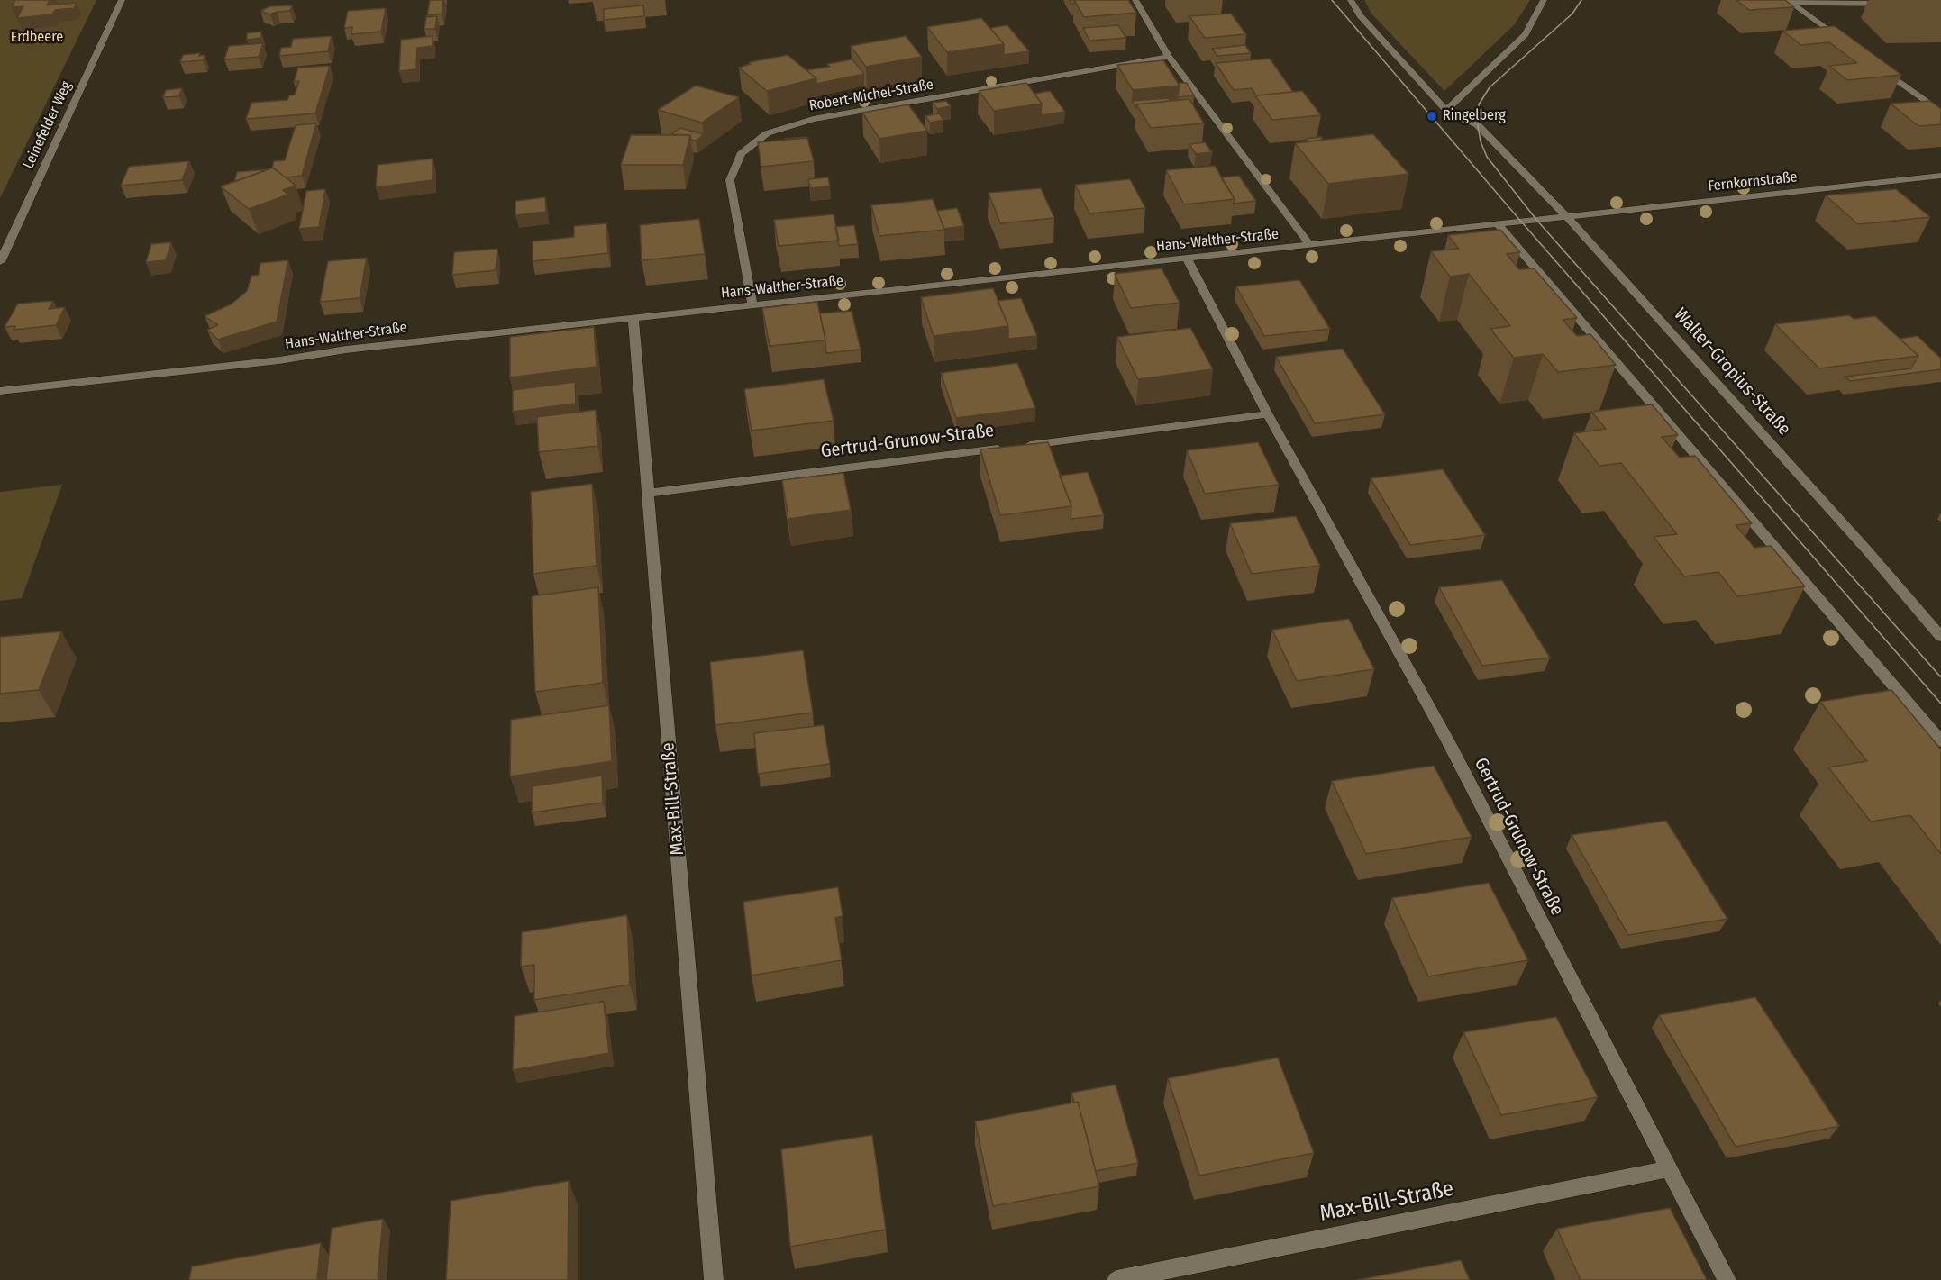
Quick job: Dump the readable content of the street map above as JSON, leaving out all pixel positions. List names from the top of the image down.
{
  "streets": {
    "street": [
      "Robert-Michel-Straße",
      "Leinefelder Weg",
      "Fernkornstraße",
      "Hans-Walther-Straße",
      "Walter-Gropius-Straße",
      "Gertrud-Grunow-Straße",
      "Max-Bill-Straße"
    ]
  },
  "crossings": [
    ["Robert-Michel-Straße", "Hans-Walther-Straße"],
    ["Fernkornstraße", "Hans-Walther-Straße"],
    ["Fernkornstraße", "Walter-Gropius-Straße"],
    ["Hans-Walther-Straße", "Walter-Gropius-Straße"],
    ["Hans-Walther-Straße", "Gertrud-Grunow-Straße"],
    ["Hans-Walther-Straße", "Max-Bill-Straße"],
    ["Gertrud-Grunow-Straße", "Max-Bill-Straße"]
  ],
  "parks": ["Erdbeere"],
  "places": ["Ringelberg"]
}
